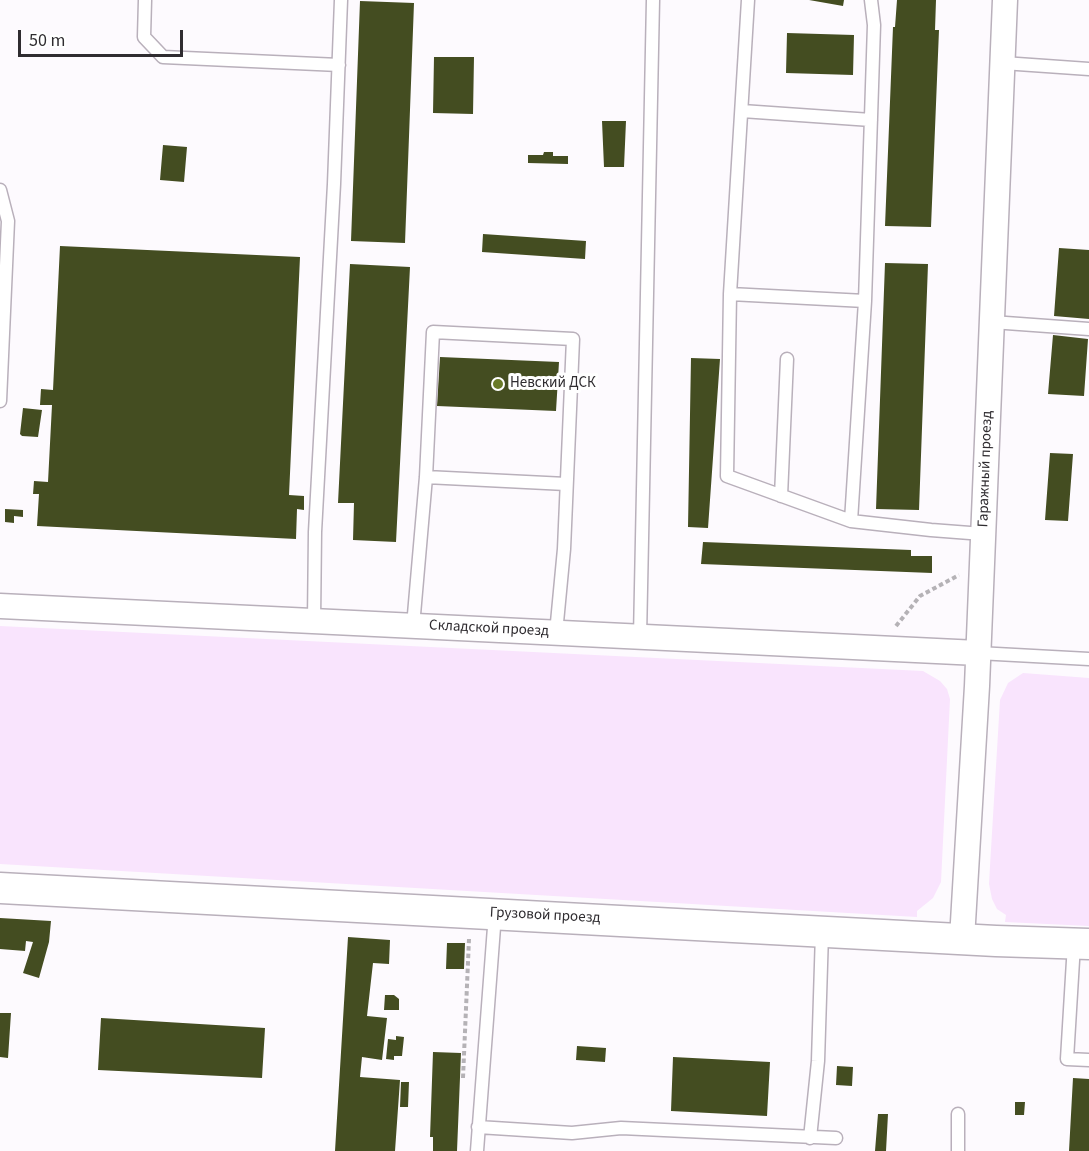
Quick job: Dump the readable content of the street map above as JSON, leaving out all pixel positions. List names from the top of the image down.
{
  "streets": {
    "street": ["Гаражный проезд", "Складской проезд", "Грузовой проезд"]
  },
  "crossings": [
    ["Гаражный проезд", "Складской проезд"],
    ["Гаражный проезд", "Грузовой проезд"]
  ],
  "places": ["Невский ДСК"],
  "scale_bar": "50 m"
}
